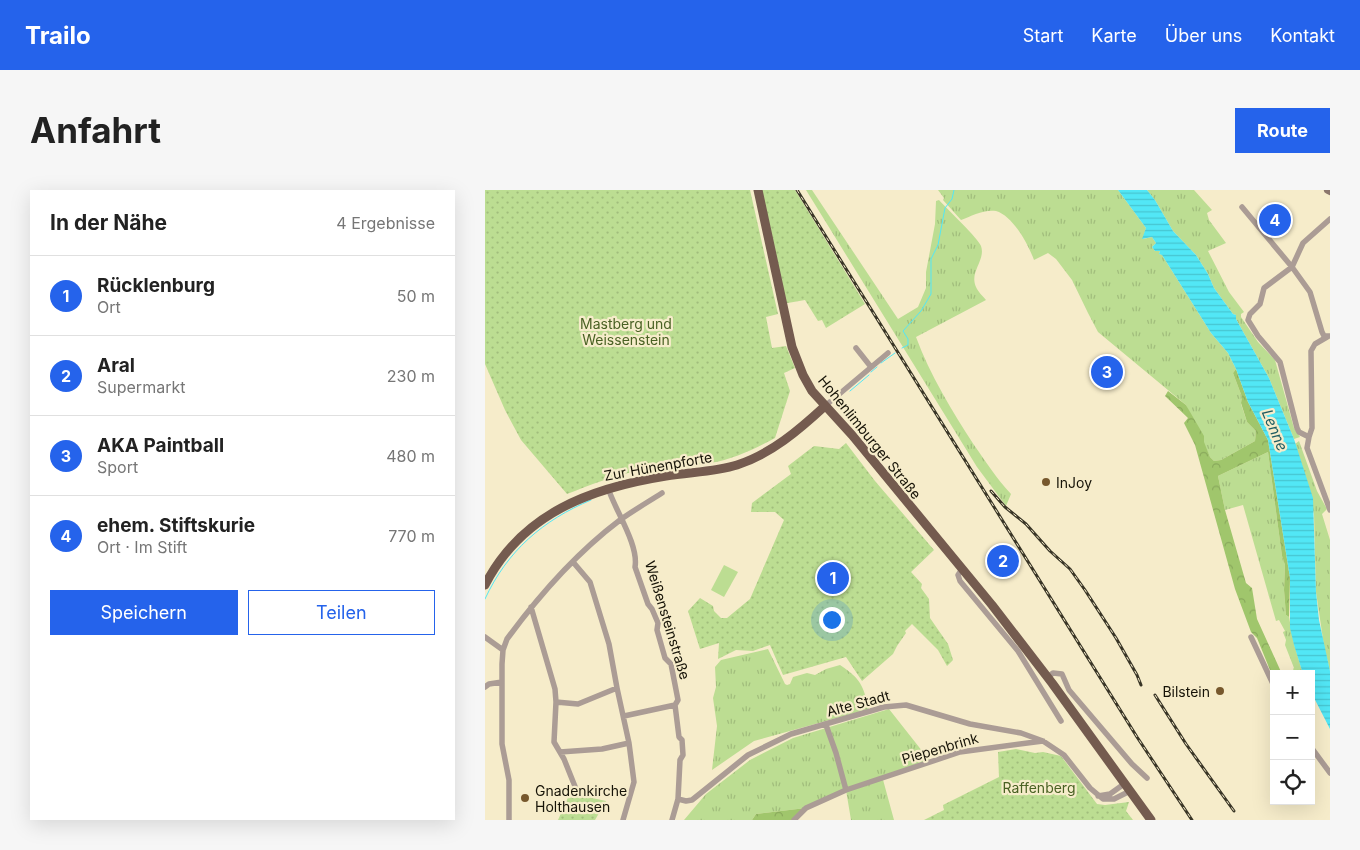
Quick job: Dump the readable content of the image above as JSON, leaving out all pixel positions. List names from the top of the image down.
{
  "streets": {
    "main road": ["Hohenlimburger Straße", "Zur Hünenpforte"],
    "street": ["Weißensteinstraße", "Alte Stadt", "Piepenbrink"]
  },
  "crossings": [
    ["Hohenlimburger Straße", "Zur Hünenpforte"],
    ["Hohenlimburger Straße", "Alte Stadt"],
    ["Zur Hünenpforte", "Weißensteinstraße"],
    ["Weißensteinstraße", "Alte Stadt"],
    ["Alte Stadt", "Piepenbrink"]
  ],
  "water": ["Lenne"],
  "parks": ["Mastberg und Weissenstein", "Raffenberg"],
  "places": ["InJoy", "Bilstein", "Gnadenkirche Holthausen"],
  "page": {
    "header": "Trailo",
    "nav": [
      "Start",
      "Karte",
      "Über uns",
      "Kontakt"
    ],
    "buttons": [
      "Route",
      ["Speichern", "Teilen"]
    ],
    "title": "Anfahrt",
    "heading": ["In der Nähe", "4 Ergebnisse"],
    "pins": [
      "4",
      "3",
      "2",
      "1"
    ],
    "list": [
      {
        "mark": "1",
        "name": "Rücklenburg",
        "note": "Ort",
        "value": "50 m"
      },
      {
        "mark": "2",
        "name": "Aral",
        "note": "Supermarkt",
        "value": "230 m"
      },
      {
        "mark": "3",
        "name": "AKA Paintball",
        "note": "Sport",
        "value": "480 m"
      },
      {
        "mark": "4",
        "name": "ehem. Stiftskurie",
        "note": "Ort · Im Stift",
        "value": "770 m"
      }
    ],
    "map_buttons": ["+", "−"]
  }
}
